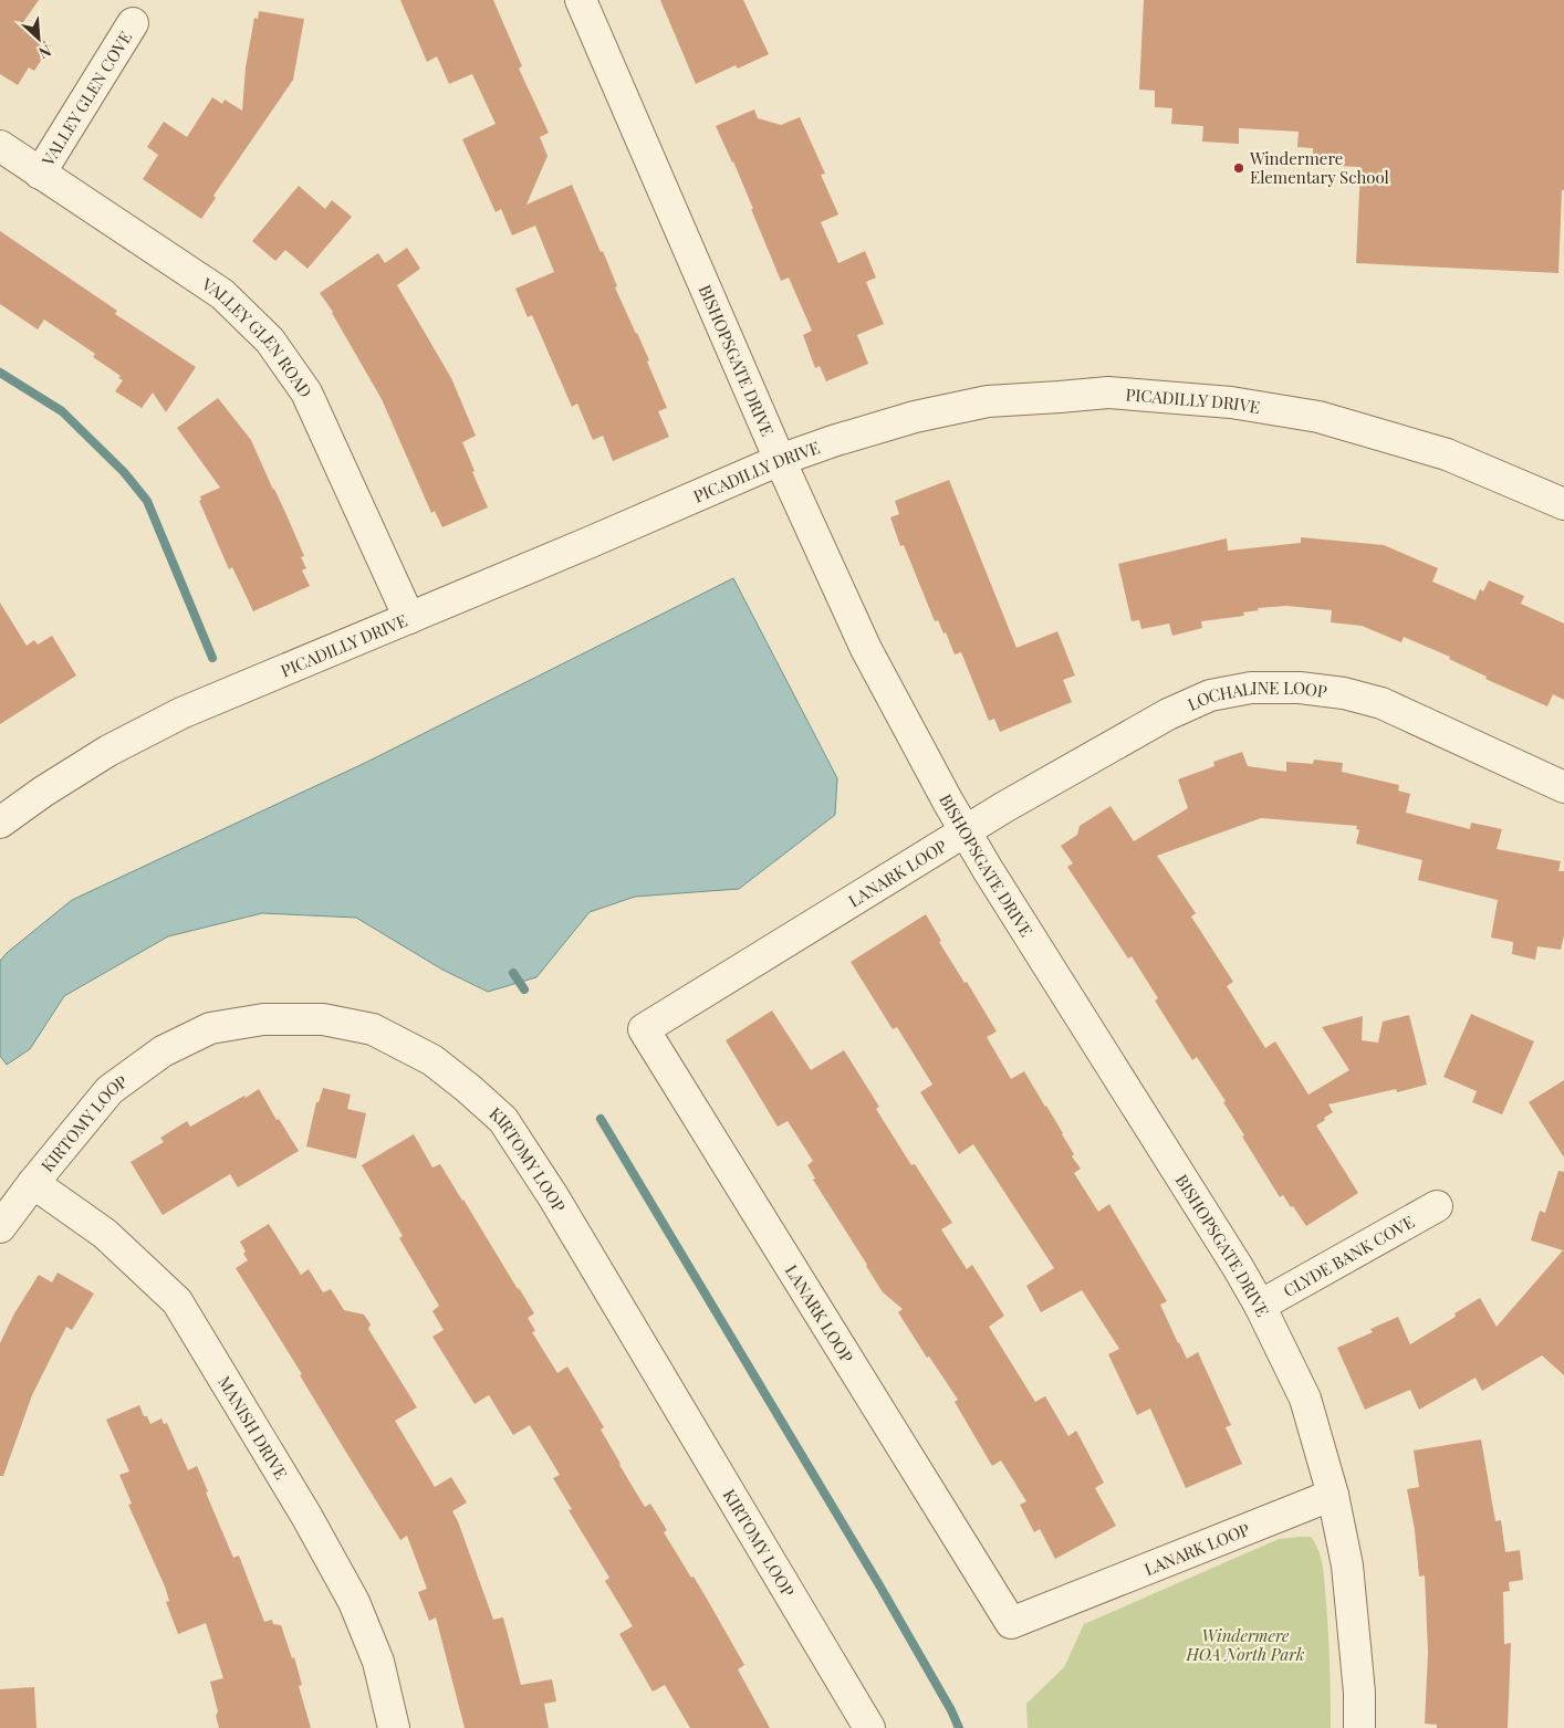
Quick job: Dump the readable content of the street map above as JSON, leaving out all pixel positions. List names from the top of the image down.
{
  "streets": {
    "street": [
      "VALLEY GLEN COVE",
      "VALLEY GLEN ROAD",
      "BISHOPSGATE DRIVE",
      "PICADILLY DRIVE",
      "LOCHALINE LOOP",
      "LANARK LOOP",
      "KIRTOMY LOOP",
      "CLYDE BANK COVE",
      "MANISH DRIVE"
    ]
  },
  "crossings": [
    ["VALLEY GLEN COVE", "VALLEY GLEN ROAD"],
    ["VALLEY GLEN ROAD", "PICADILLY DRIVE"],
    ["BISHOPSGATE DRIVE", "PICADILLY DRIVE"],
    ["BISHOPSGATE DRIVE", "LOCHALINE LOOP"],
    ["BISHOPSGATE DRIVE", "LANARK LOOP"],
    ["BISHOPSGATE DRIVE", "CLYDE BANK COVE"],
    ["LOCHALINE LOOP", "LANARK LOOP"],
    ["KIRTOMY LOOP", "MANISH DRIVE"]
  ],
  "parks": ["Windermere HOA North Park"],
  "places": ["Windermere Elementary School"],
  "north": "bottom right"
}
